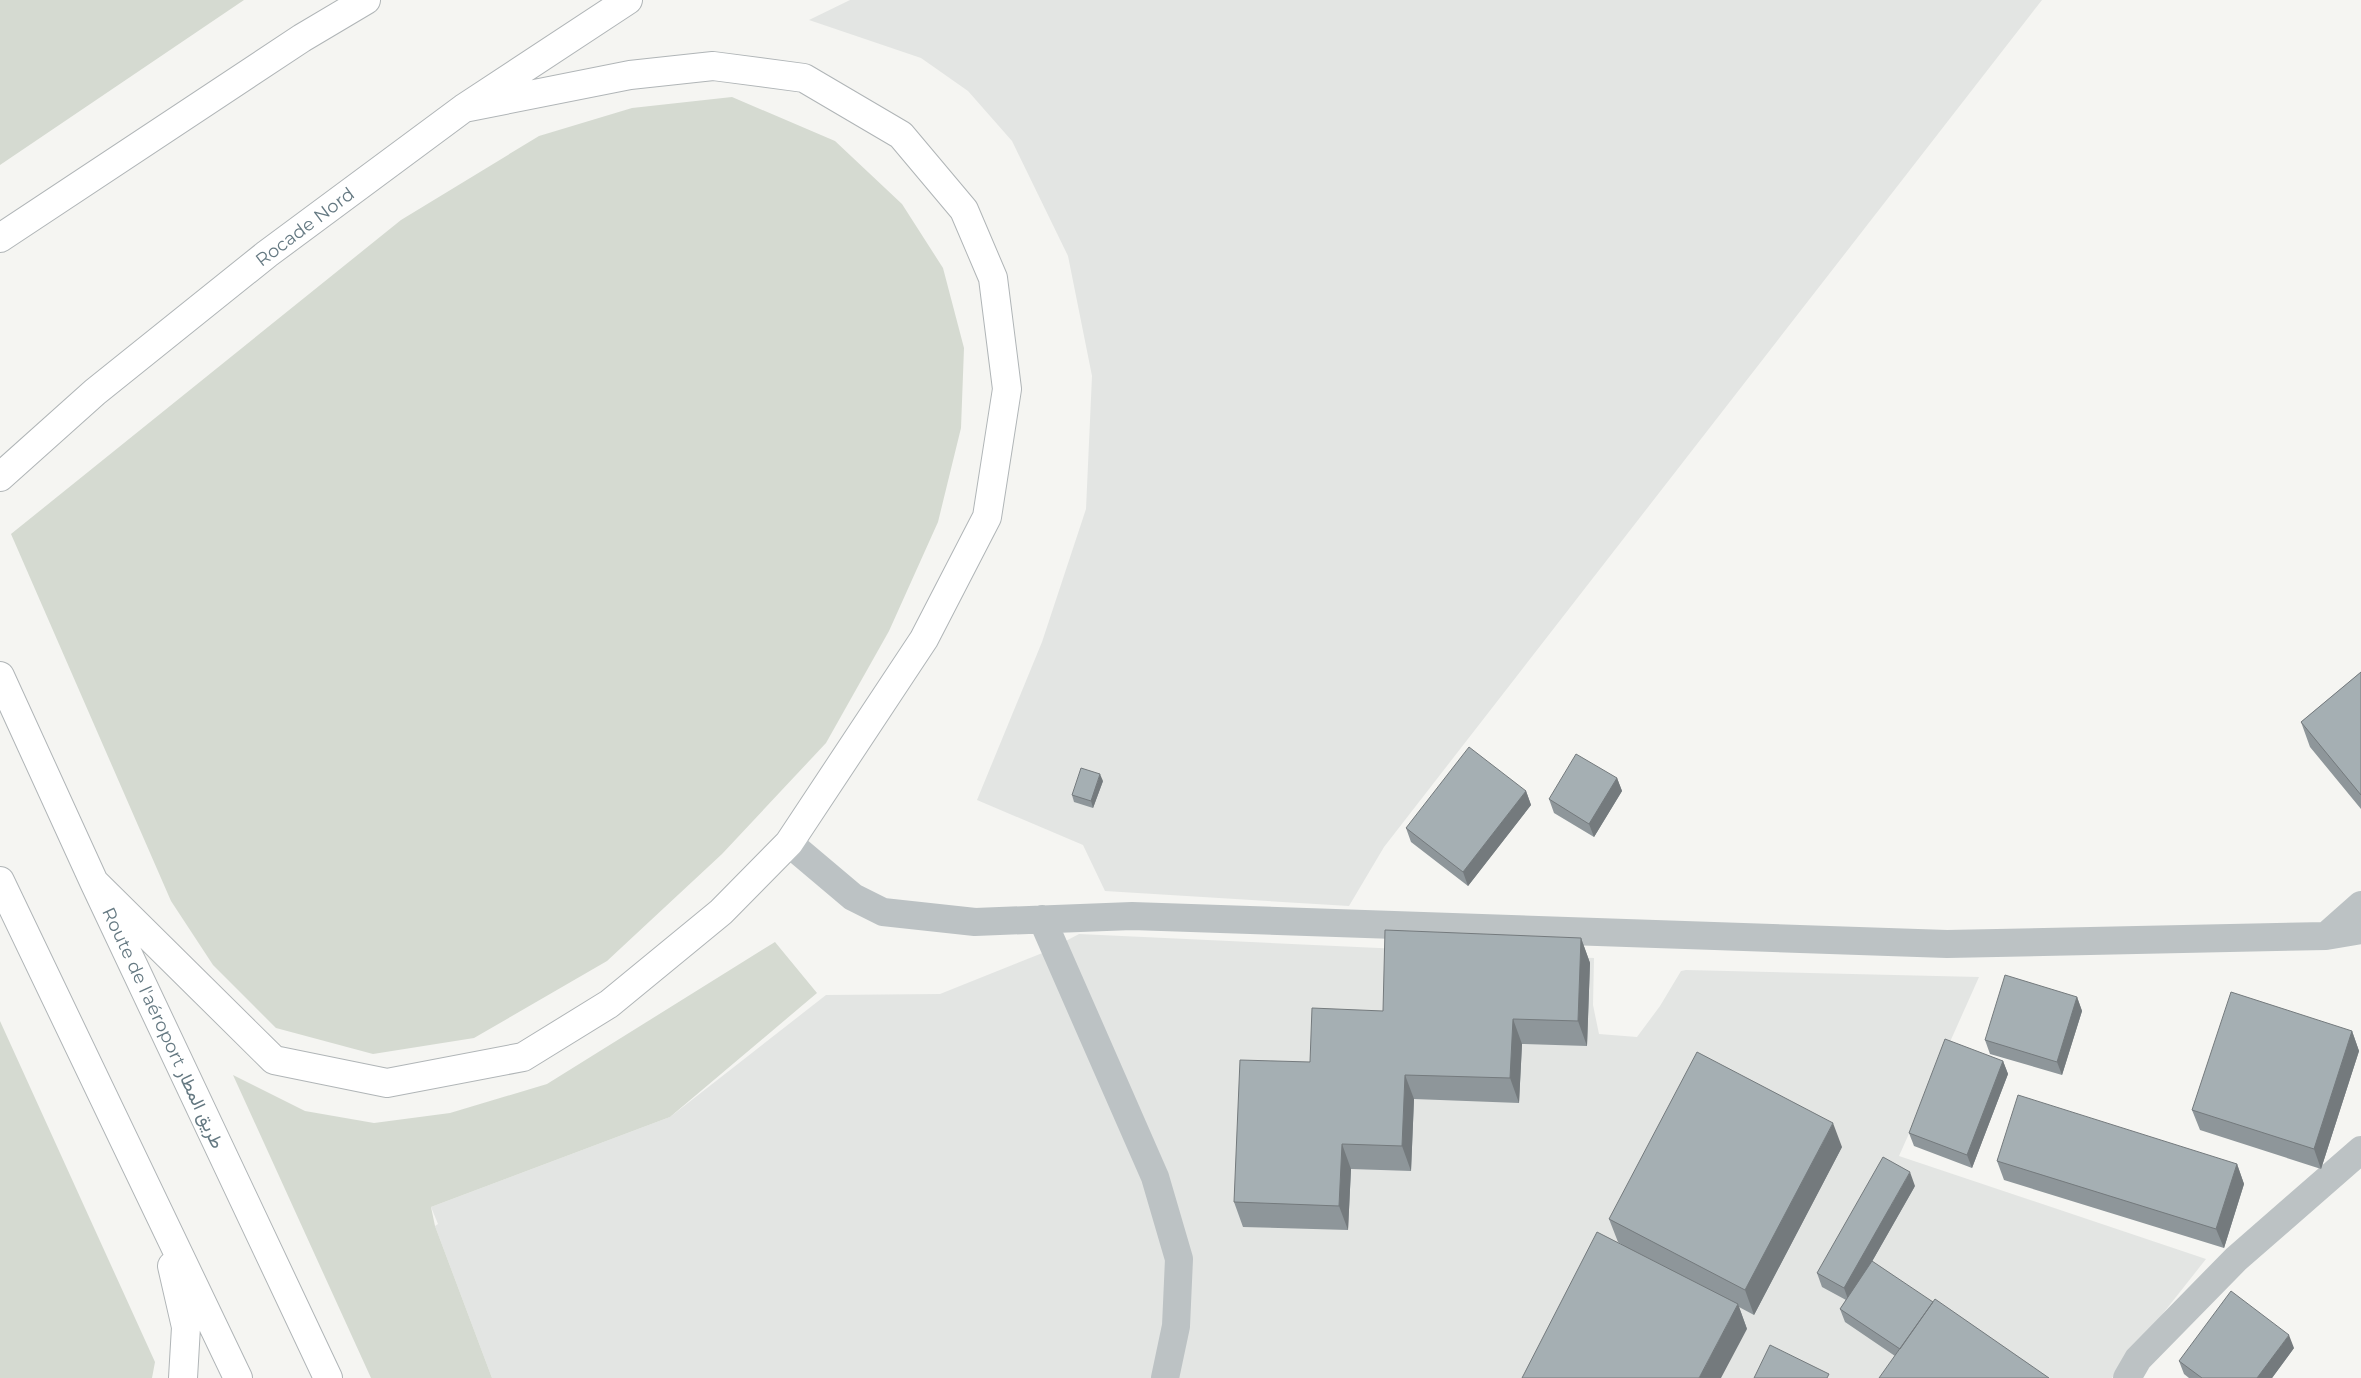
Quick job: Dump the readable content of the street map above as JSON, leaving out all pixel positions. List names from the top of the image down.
{
  "streets": {
    "highway": ["Rocade Nord", "Route de l'aéroport طريق المطار"]
  }
}
